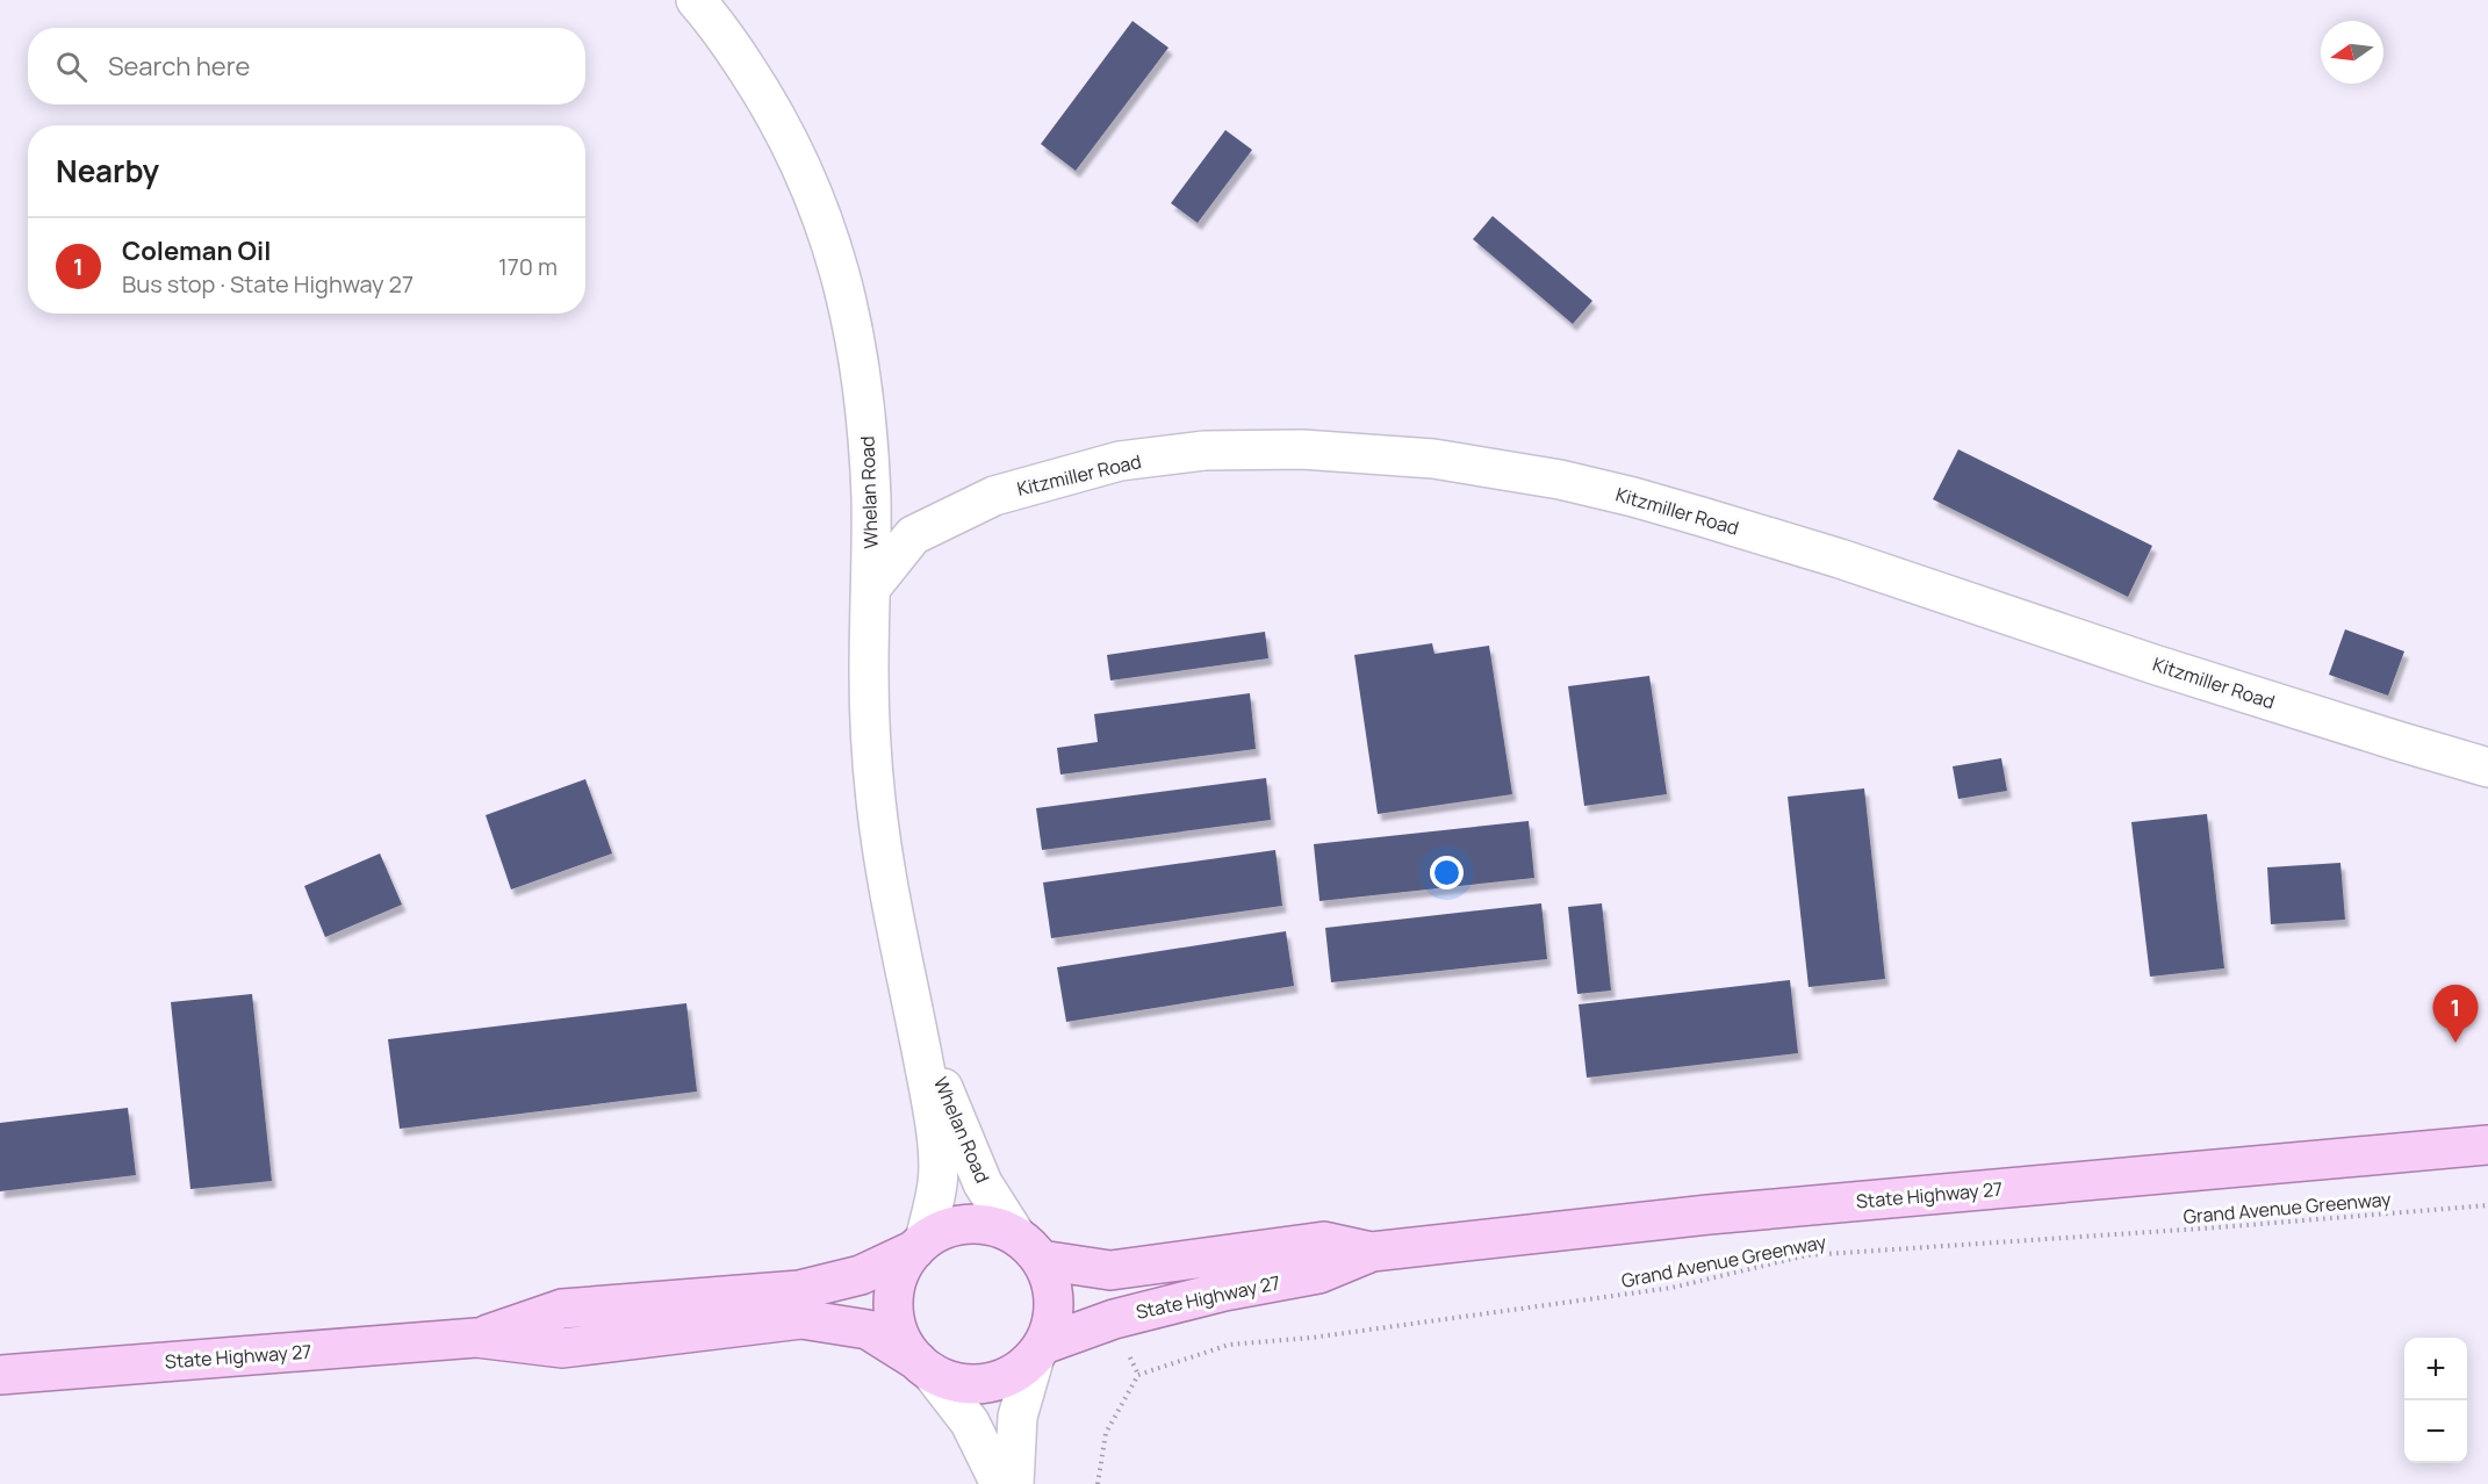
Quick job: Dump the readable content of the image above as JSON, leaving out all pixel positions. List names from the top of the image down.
{
  "streets": {
    "main road": ["State Highway 27"],
    "street": ["Kitzmiller Road", "Whelan Road"],
    "path": ["Grand Avenue Greenway"]
  },
  "crossings": [
    ["Kitzmiller Road", "Whelan Road"],
    ["Whelan Road", "State Highway 27"]
  ],
  "north": "left",
  "page": {
    "search": "Search here",
    "heading": "Nearby",
    "list": [
      {
        "mark": "1",
        "name": "Coleman Oil",
        "note": "Bus stop · State Highway 27",
        "value": "170 m"
      }
    ],
    "pins": "1",
    "map_buttons": ["+", "−"]
  }
}
